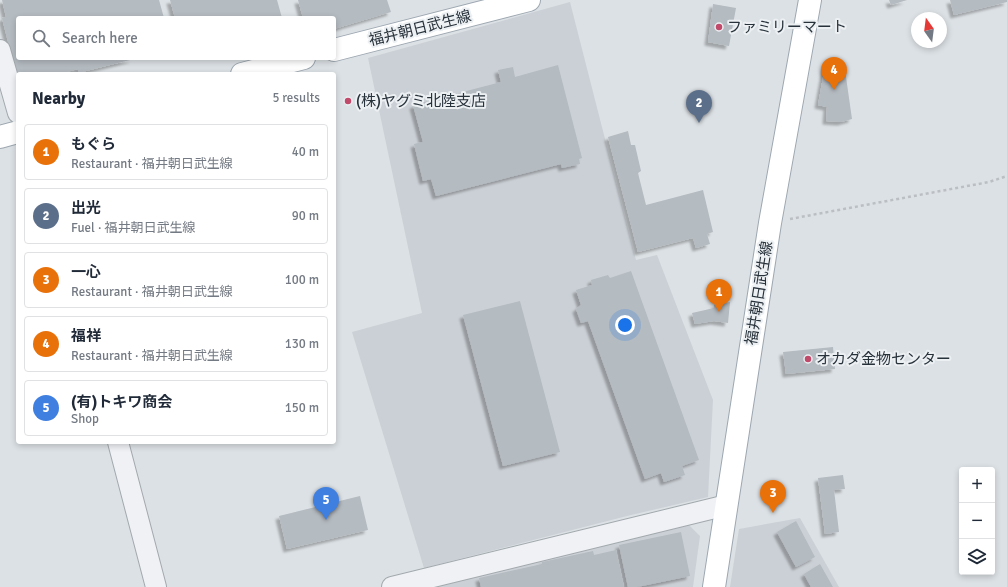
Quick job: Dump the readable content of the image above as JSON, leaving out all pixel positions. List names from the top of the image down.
{
  "streets": {
    "main road": ["福井朝日武生線"]
  },
  "places": ["ファミリーマート", "(株)ヤグミ北陸支店", "オカダ金物センター"],
  "north": "top",
  "page": {
    "search": "Search here",
    "pins": [
      "4",
      "2",
      "1",
      "3",
      "5"
    ],
    "heading": ["Nearby", "5 results"],
    "list": [
      {
        "mark": "1",
        "name": "もぐら",
        "note": "Restaurant · 福井朝日武生線",
        "value": "40 m"
      },
      {
        "mark": "2",
        "name": "出光",
        "note": "Fuel · 福井朝日武生線",
        "value": "90 m"
      },
      {
        "mark": "3",
        "name": "一心",
        "note": "Restaurant · 福井朝日武生線",
        "value": "100 m"
      },
      {
        "mark": "4",
        "name": "福祥",
        "note": "Restaurant · 福井朝日武生線",
        "value": "130 m"
      },
      {
        "mark": "5",
        "name": "(有)トキワ商会",
        "note": "Shop",
        "value": "150 m"
      }
    ],
    "map_buttons": ["+", "−"]
  }
}
